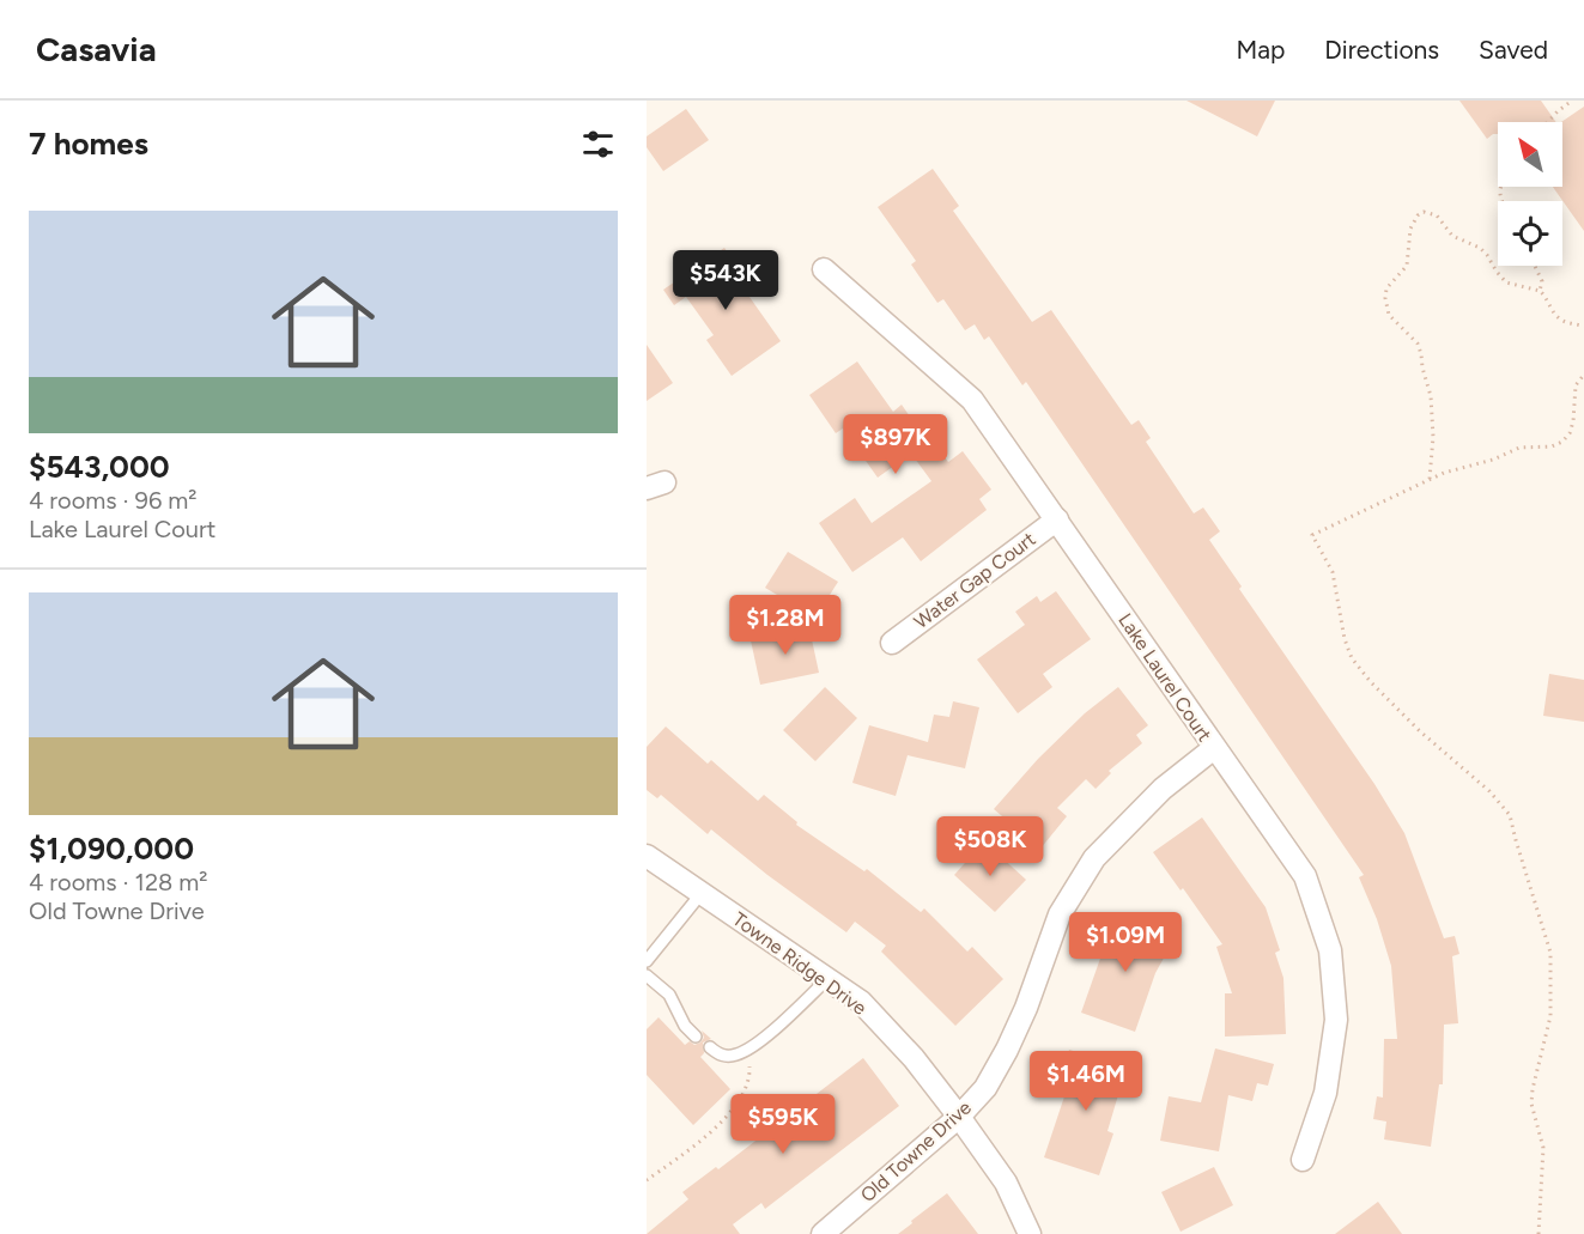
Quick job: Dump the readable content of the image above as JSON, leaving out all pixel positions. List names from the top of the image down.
{
  "streets": {
    "street": [
      "Water Gap Court",
      "Lake Laurel Court",
      "Towne Ridge Drive",
      "Old Towne Drive"
    ]
  },
  "crossings": [
    ["Water Gap Court", "Lake Laurel Court"],
    ["Lake Laurel Court", "Old Towne Drive"],
    ["Towne Ridge Drive", "Old Towne Drive"]
  ],
  "north": "top left",
  "page": {
    "header": "Casavia",
    "nav": ["Map", "Directions", "Saved"],
    "heading": "7 homes",
    "list": [
      {
        "name": "$543,000",
        "note": "4 rooms · 96 m² · Lake Laurel Court"
      },
      {
        "name": "$1,090,000",
        "note": "4 rooms · 128 m² · Old Towne Drive"
      }
    ],
    "price": [
      "$543K",
      "$897K",
      "$1.28M",
      "$508K",
      "$1.09M",
      "$1.46M",
      "$595K"
    ]
  }
}
